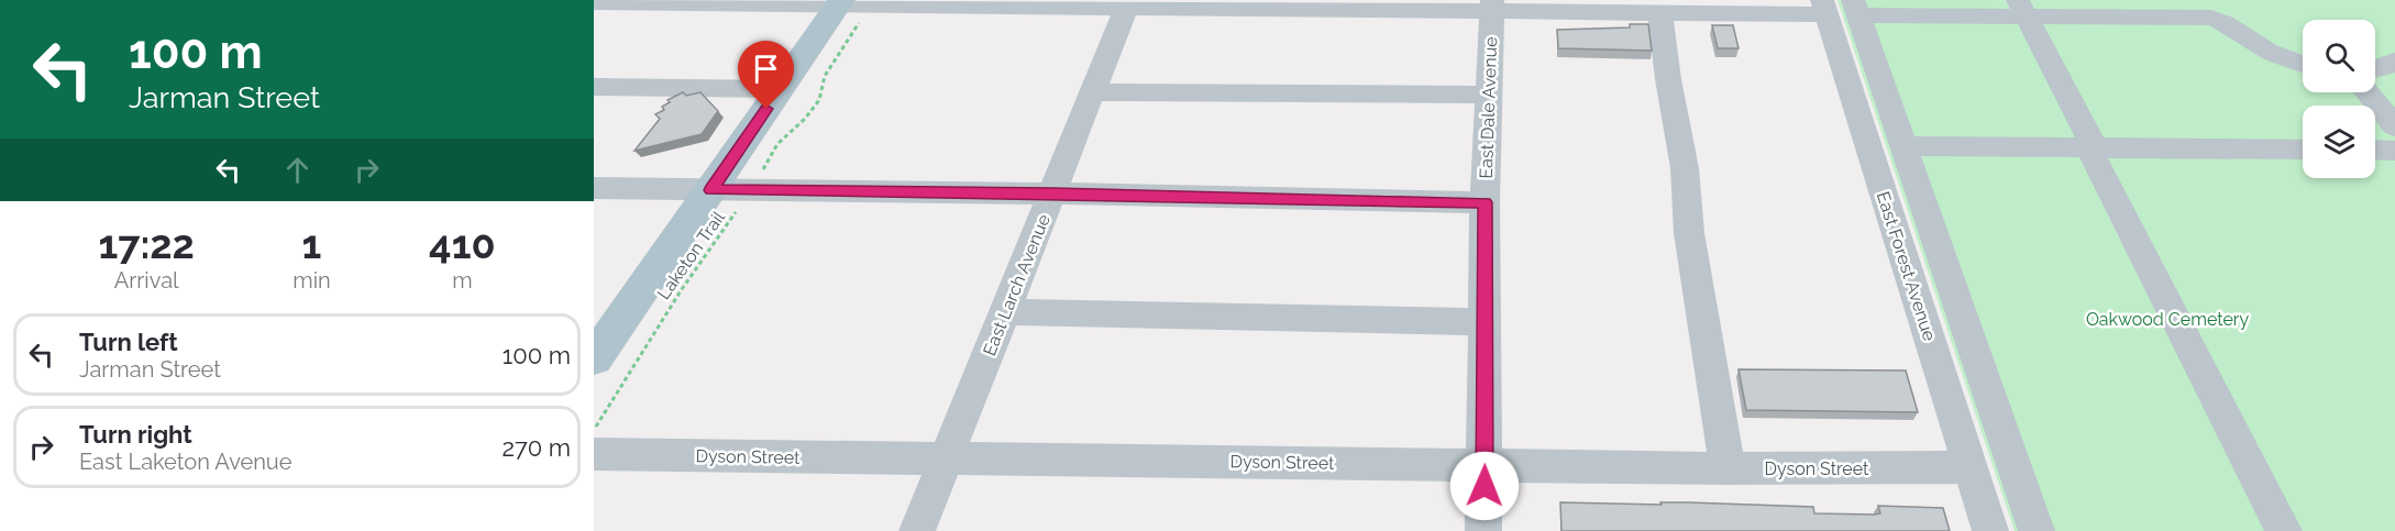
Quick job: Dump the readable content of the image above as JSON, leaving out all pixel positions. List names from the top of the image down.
{
  "streets": {
    "street": [
      "East Dale Avenue",
      "East Forest Avenue",
      "East Larch Avenue",
      "Dyson Street"
    ],
    "path": ["Laketon Trail"]
  },
  "crossings": [
    ["East Dale Avenue", "Dyson Street"],
    ["East Forest Avenue", "Dyson Street"],
    ["East Larch Avenue", "Dyson Street"]
  ],
  "parks": ["Oakwood Cemetery"],
  "page": {
    "turn": ["100 m", "Jarman Street"],
    "eta": [
      "17:22",
      "Arrival",
      "1",
      "min",
      "410",
      "m"
    ],
    "list": [
      {
        "name": "Turn left",
        "note": "Jarman Street",
        "value": "100 m"
      },
      {
        "name": "Turn right",
        "note": "East Laketon Avenue",
        "value": "270 m"
      }
    ]
  }
}
